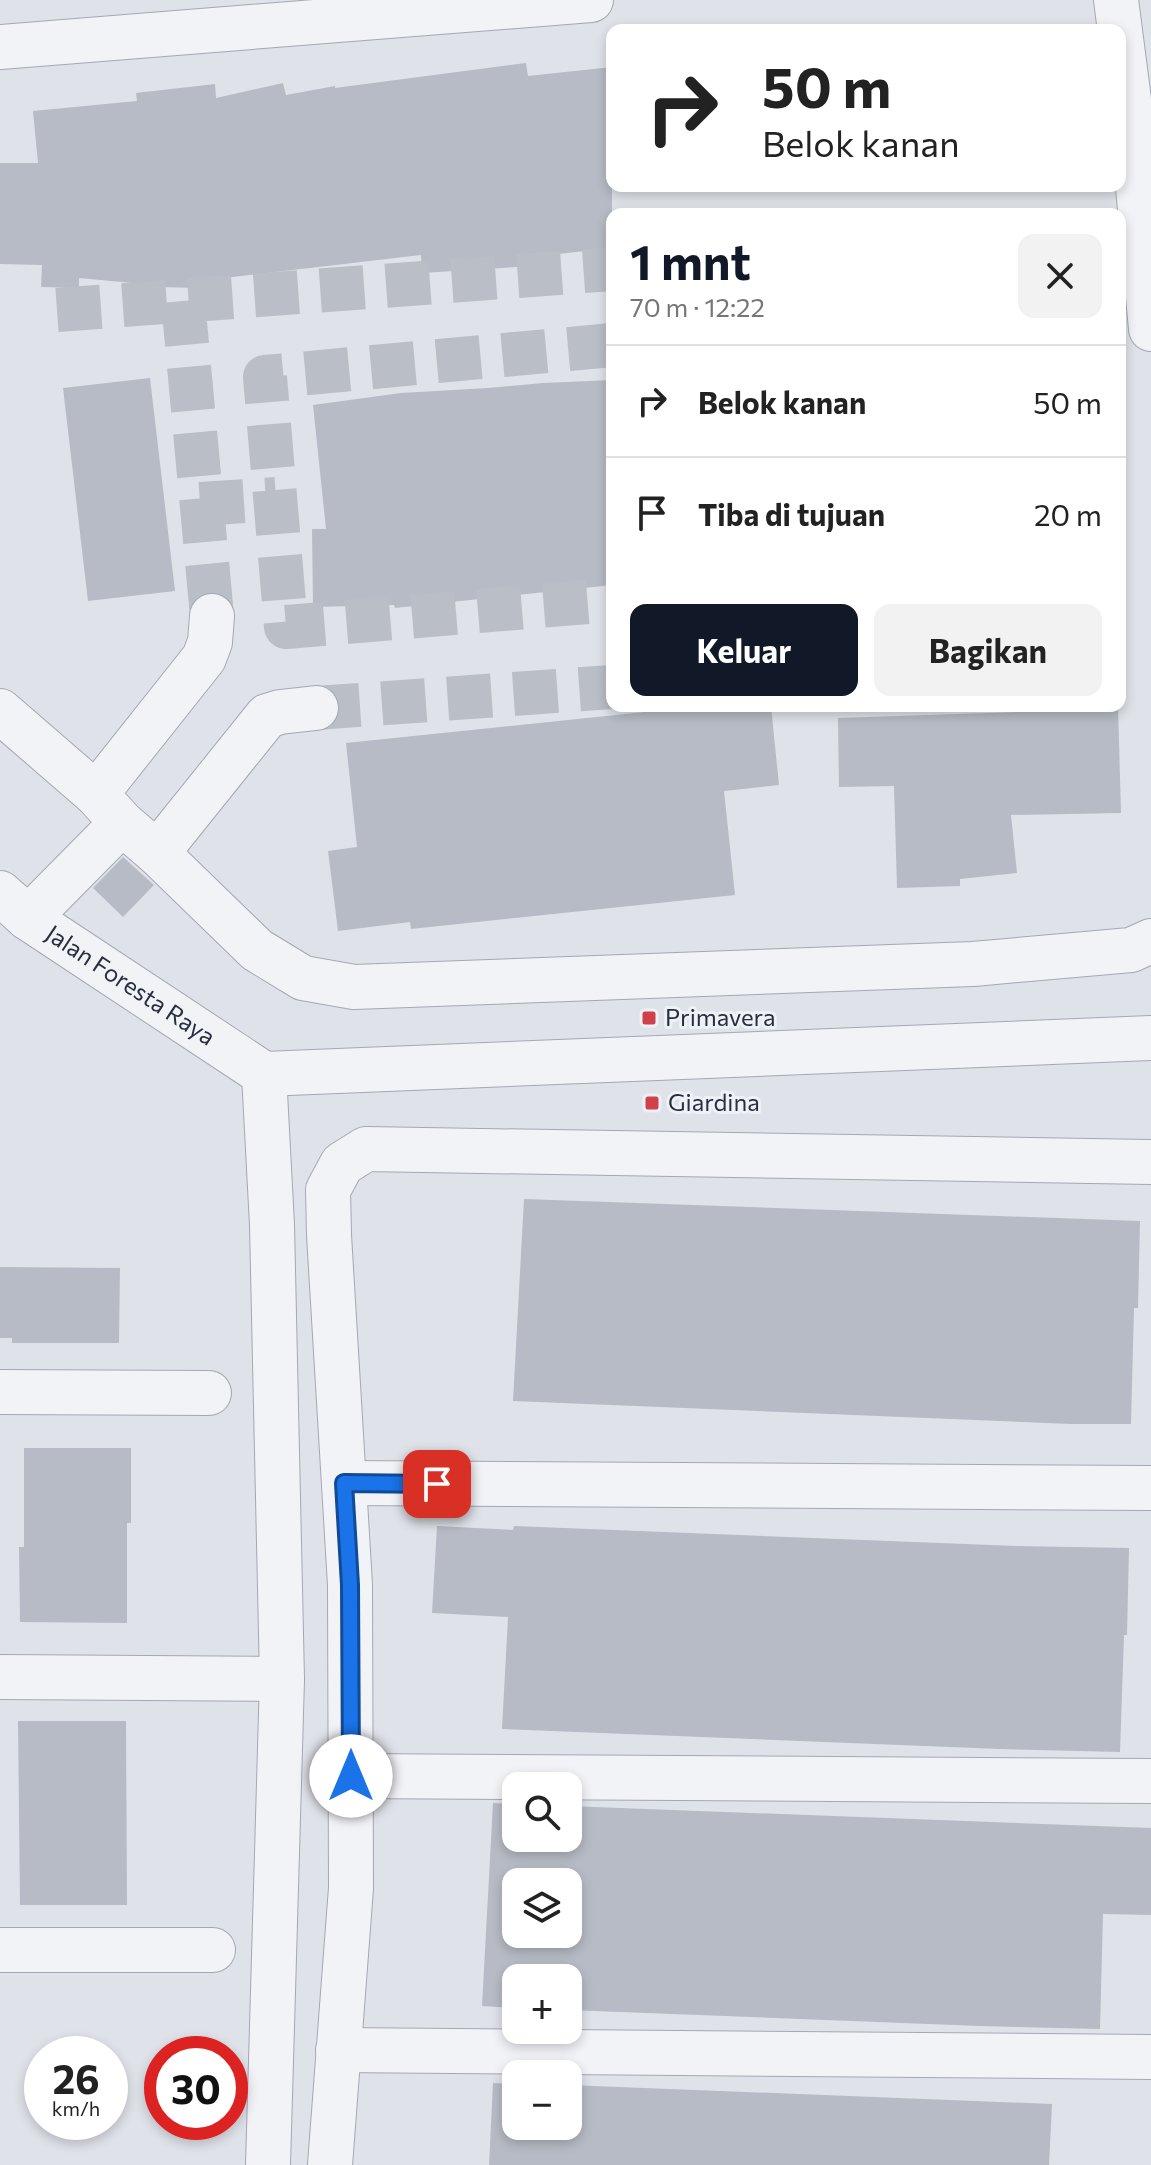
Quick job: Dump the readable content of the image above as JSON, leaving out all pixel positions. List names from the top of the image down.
{
  "streets": {
    "street": ["Jalan Foresta Raya"]
  },
  "places": {
    "transit": ["Primavera", "Giardina"]
  },
  "page": {
    "turn": ["50 m", "Belok kanan"],
    "heading": ["1 mnt", "70 m · 12:22"],
    "list": [
      {
        "name": "Belok kanan",
        "value": "50 m"
      },
      {
        "name": "Tiba di tujuan",
        "value": "20 m"
      }
    ],
    "buttons": ["Keluar", "Bagikan"],
    "map_buttons": ["+", "−"],
    "speed": "26 km/h",
    "limit": "30"
  }
}
